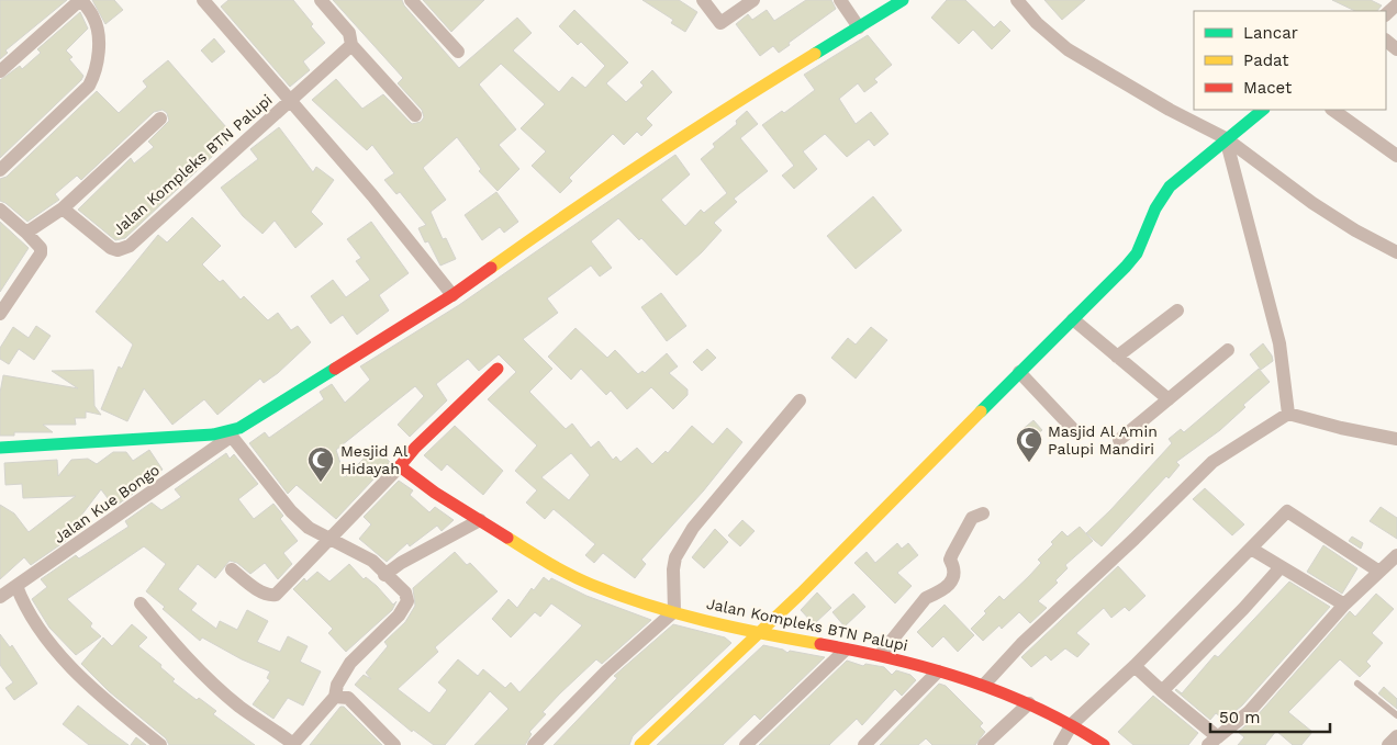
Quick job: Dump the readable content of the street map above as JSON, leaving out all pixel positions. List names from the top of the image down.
{
  "streets": {
    "street": ["Jalan Kompleks BTN Palupi", "Jalan Kue Bongo"]
  },
  "places": {
    "mosque": ["Masjid Al Amin Palupi Mandiri", "Mesjid Al Hidayah"]
  },
  "legend": ["Lancar", "Padat", "Macet"],
  "scale_bar": "50 m"
}
